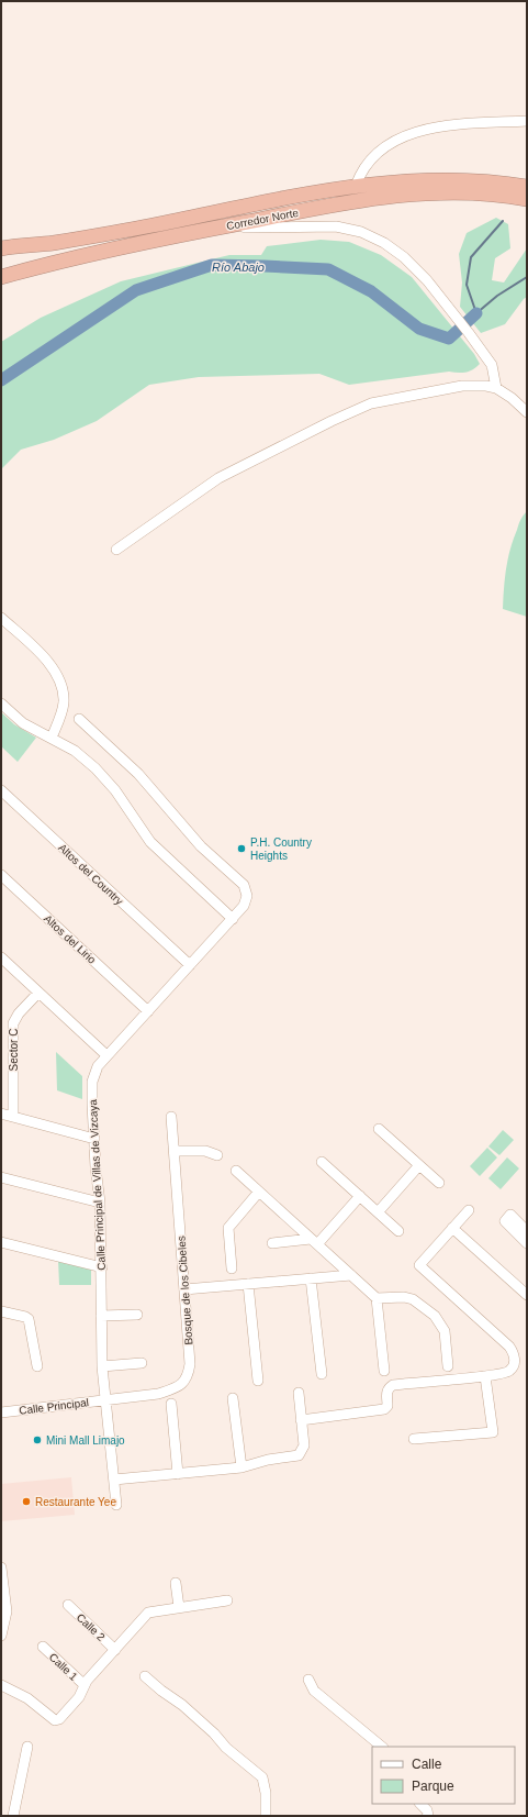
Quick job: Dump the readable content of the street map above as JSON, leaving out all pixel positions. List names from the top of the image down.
{
  "streets": {
    "highway": ["Corredor Norte"],
    "street": [
      "Altos del Country",
      "Altos del Lirio",
      "Sector C",
      "Calle Principal de Villas de Vizcaya",
      "Bosque de los Cibeles",
      "Calle Principal",
      "Calle 2",
      "Calle 1"
    ]
  },
  "crossings": [
    ["Altos del Country", "Calle Principal de Villas de Vizcaya"],
    ["Altos del Lirio", "Calle Principal de Villas de Vizcaya"],
    ["Calle Principal de Villas de Vizcaya", "Bosque de los Cibeles"],
    ["Calle Principal de Villas de Vizcaya", "Calle Principal"],
    ["Bosque de los Cibeles", "Calle Principal"]
  ],
  "water": ["Río Abajo"],
  "places": ["P.H. Country Heights", "Mini Mall Limajo", "Restaurante Yee"],
  "legend": ["Calle", "Parque"]
}
